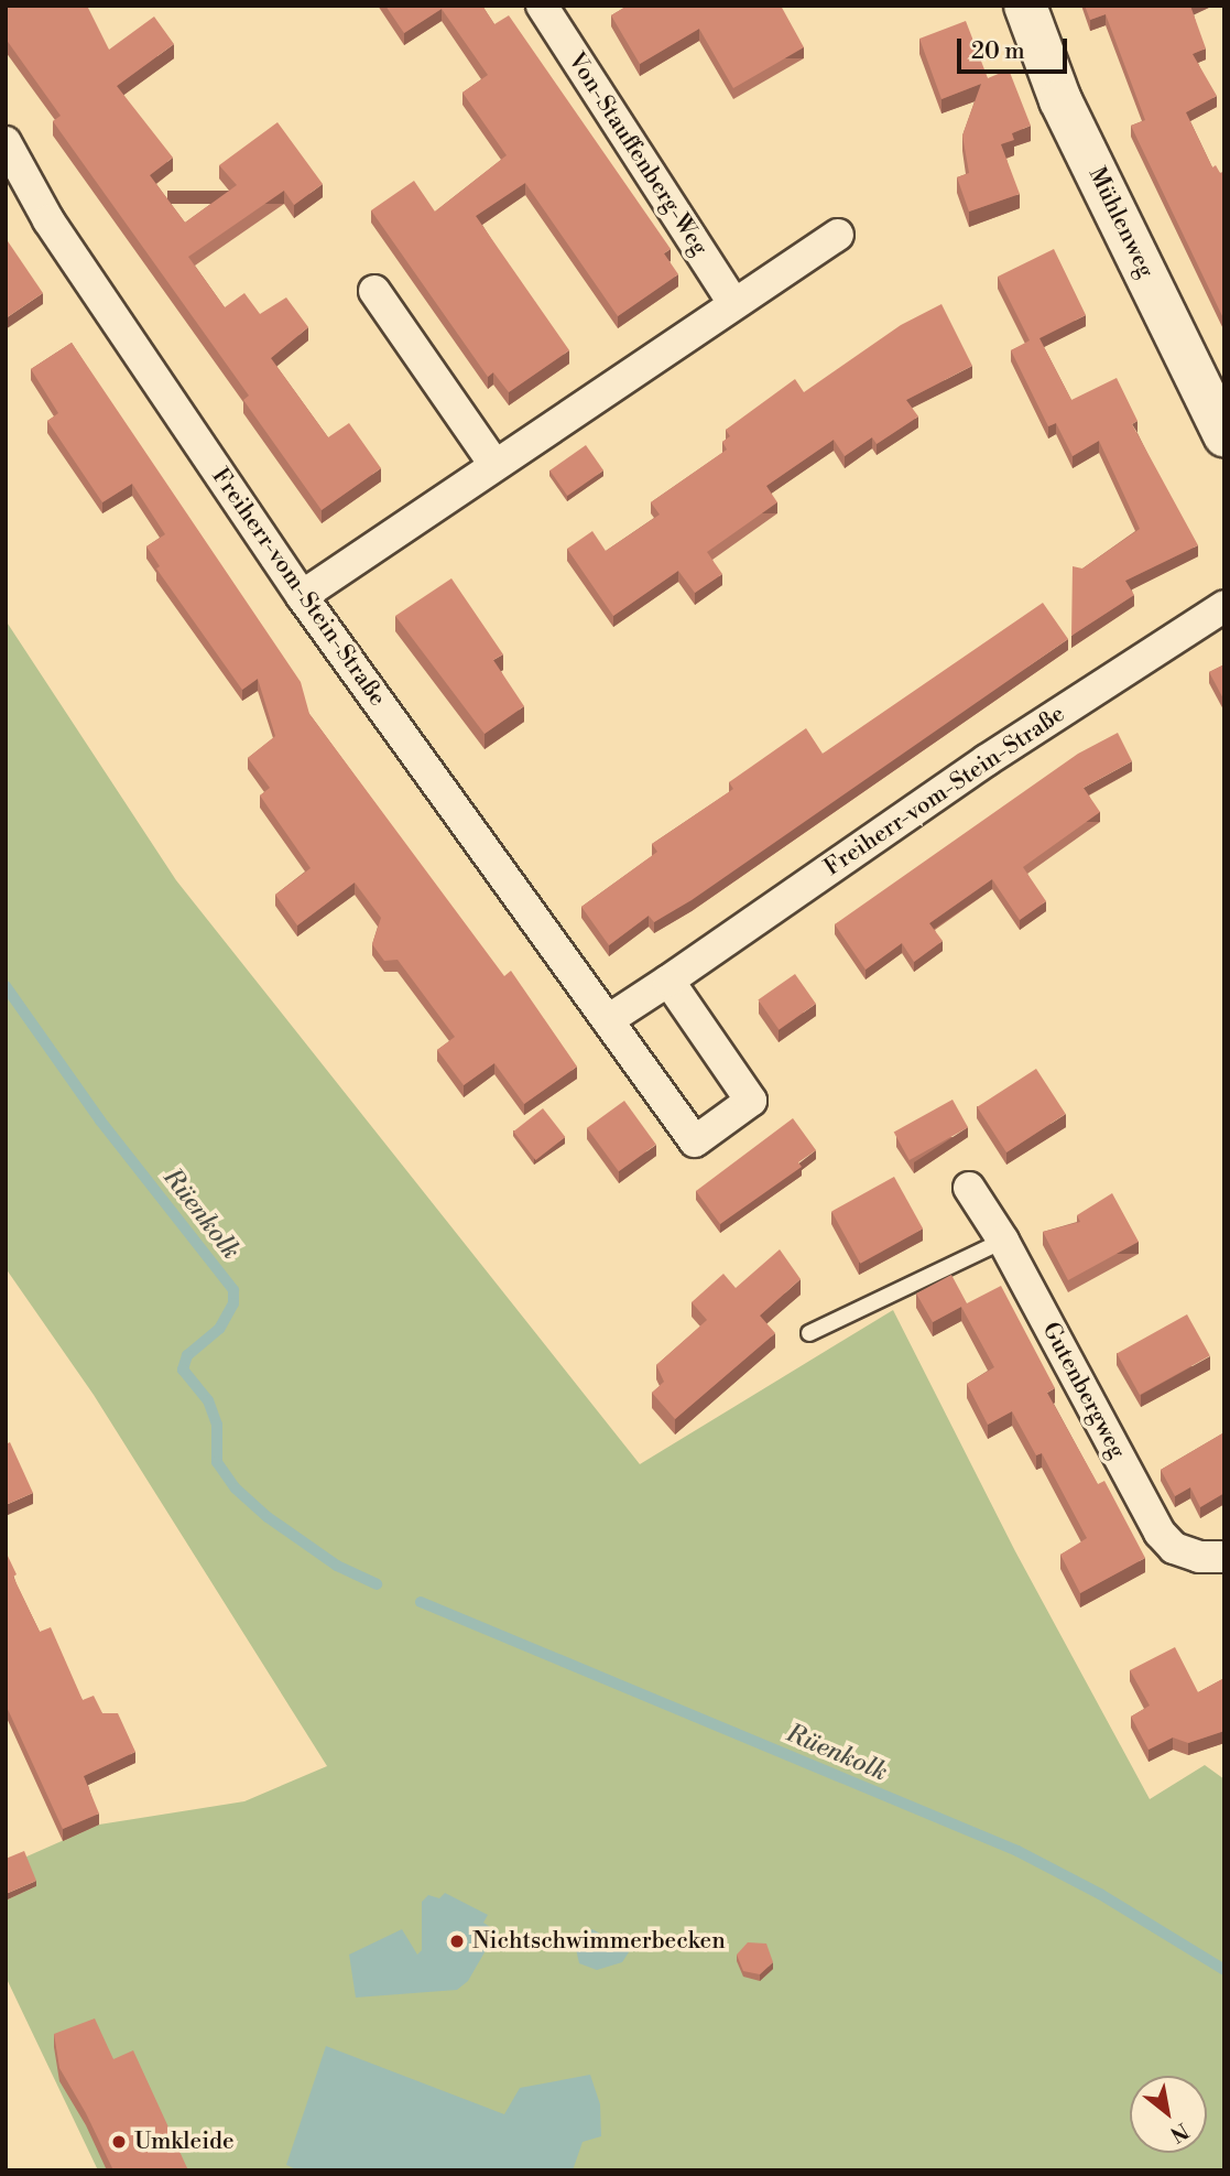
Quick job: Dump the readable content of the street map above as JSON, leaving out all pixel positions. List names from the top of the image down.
{
  "streets": {
    "main road": ["Mühlenweg"],
    "street": ["Von-Stauffenberg-Weg", "Freiherr-vom-Stein-Straße", "Gutenbergweg"]
  },
  "water": ["Rüenkolk"],
  "places": ["Nichtschwimmerbecken", "Umkleide"],
  "scale_bar": "20 m",
  "north": "bottom right"
}
